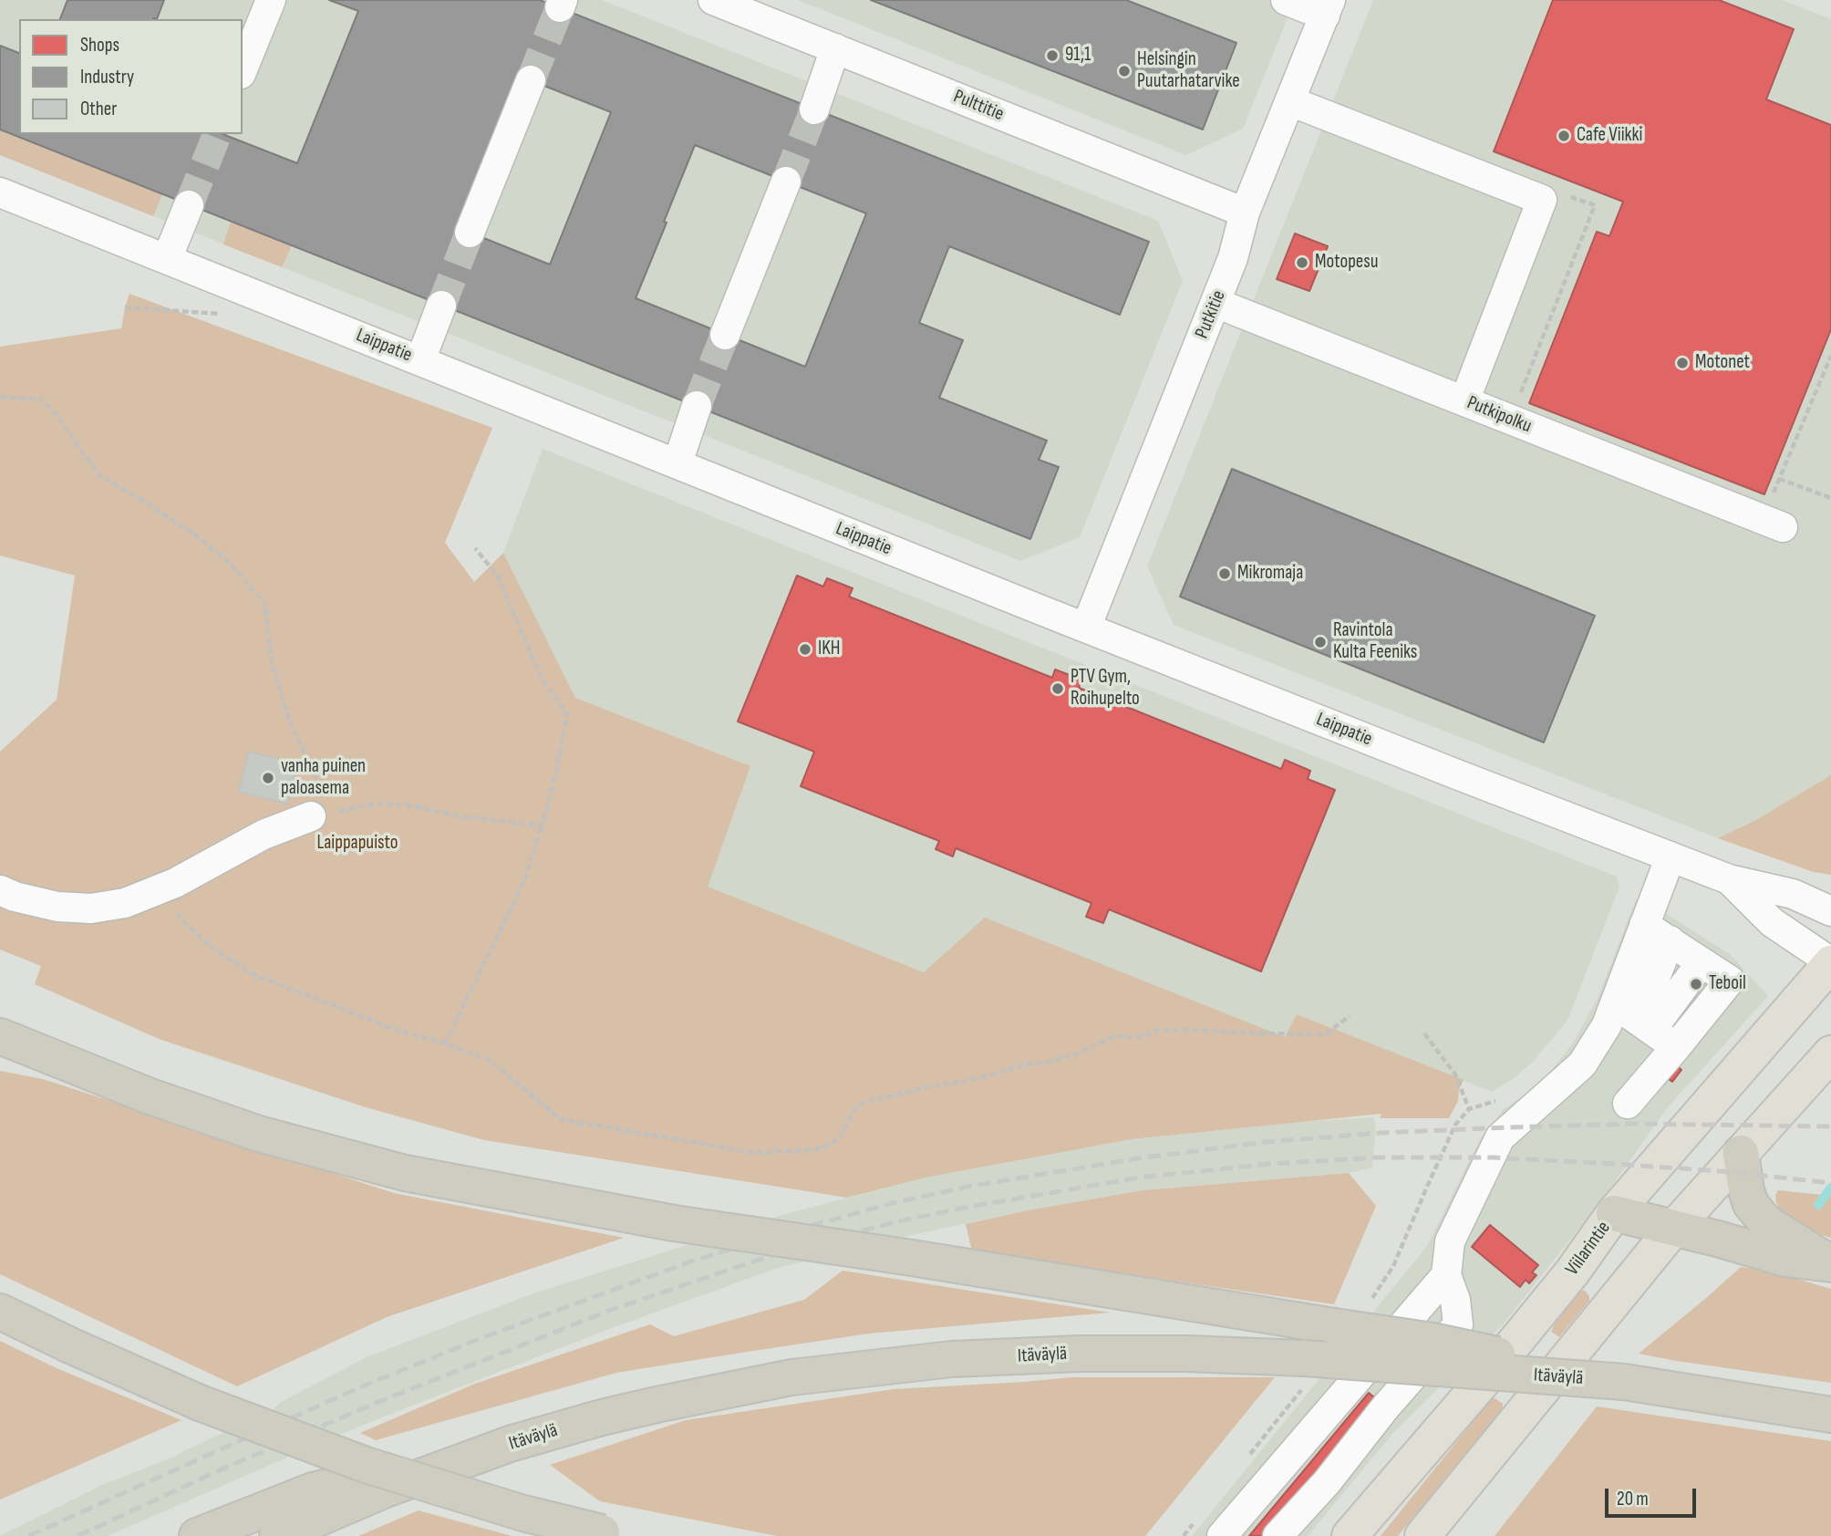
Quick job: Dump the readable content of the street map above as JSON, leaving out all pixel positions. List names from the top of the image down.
{
  "streets": {
    "highway": ["Itäväylä"],
    "main road": ["Viilarintie"],
    "street": [
      "Pulttitie",
      "Putkitie",
      "Laippatie",
      "Putkipolku"
    ]
  },
  "crossings": [
    ["Pulttitie", "Putkitie"],
    ["Putkitie", "Laippatie"],
    ["Putkitie", "Putkipolku"],
    ["Laippatie", "Viilarintie"]
  ],
  "parks": ["Laippapuisto"],
  "places": [
    "91,1",
    "Helsingin Puutarhatarvike",
    "Cafe Viikki",
    "Motopesu",
    "Motonet",
    "Mikromaja",
    "Ravintola Kulta Feeniks",
    "IKH",
    "PTV Gym, Roihupelto",
    "vanha puinen paloasema",
    "Teboil"
  ],
  "legend": ["Shops", "Industry", "Other"],
  "scale_bar": "20 m"
}
